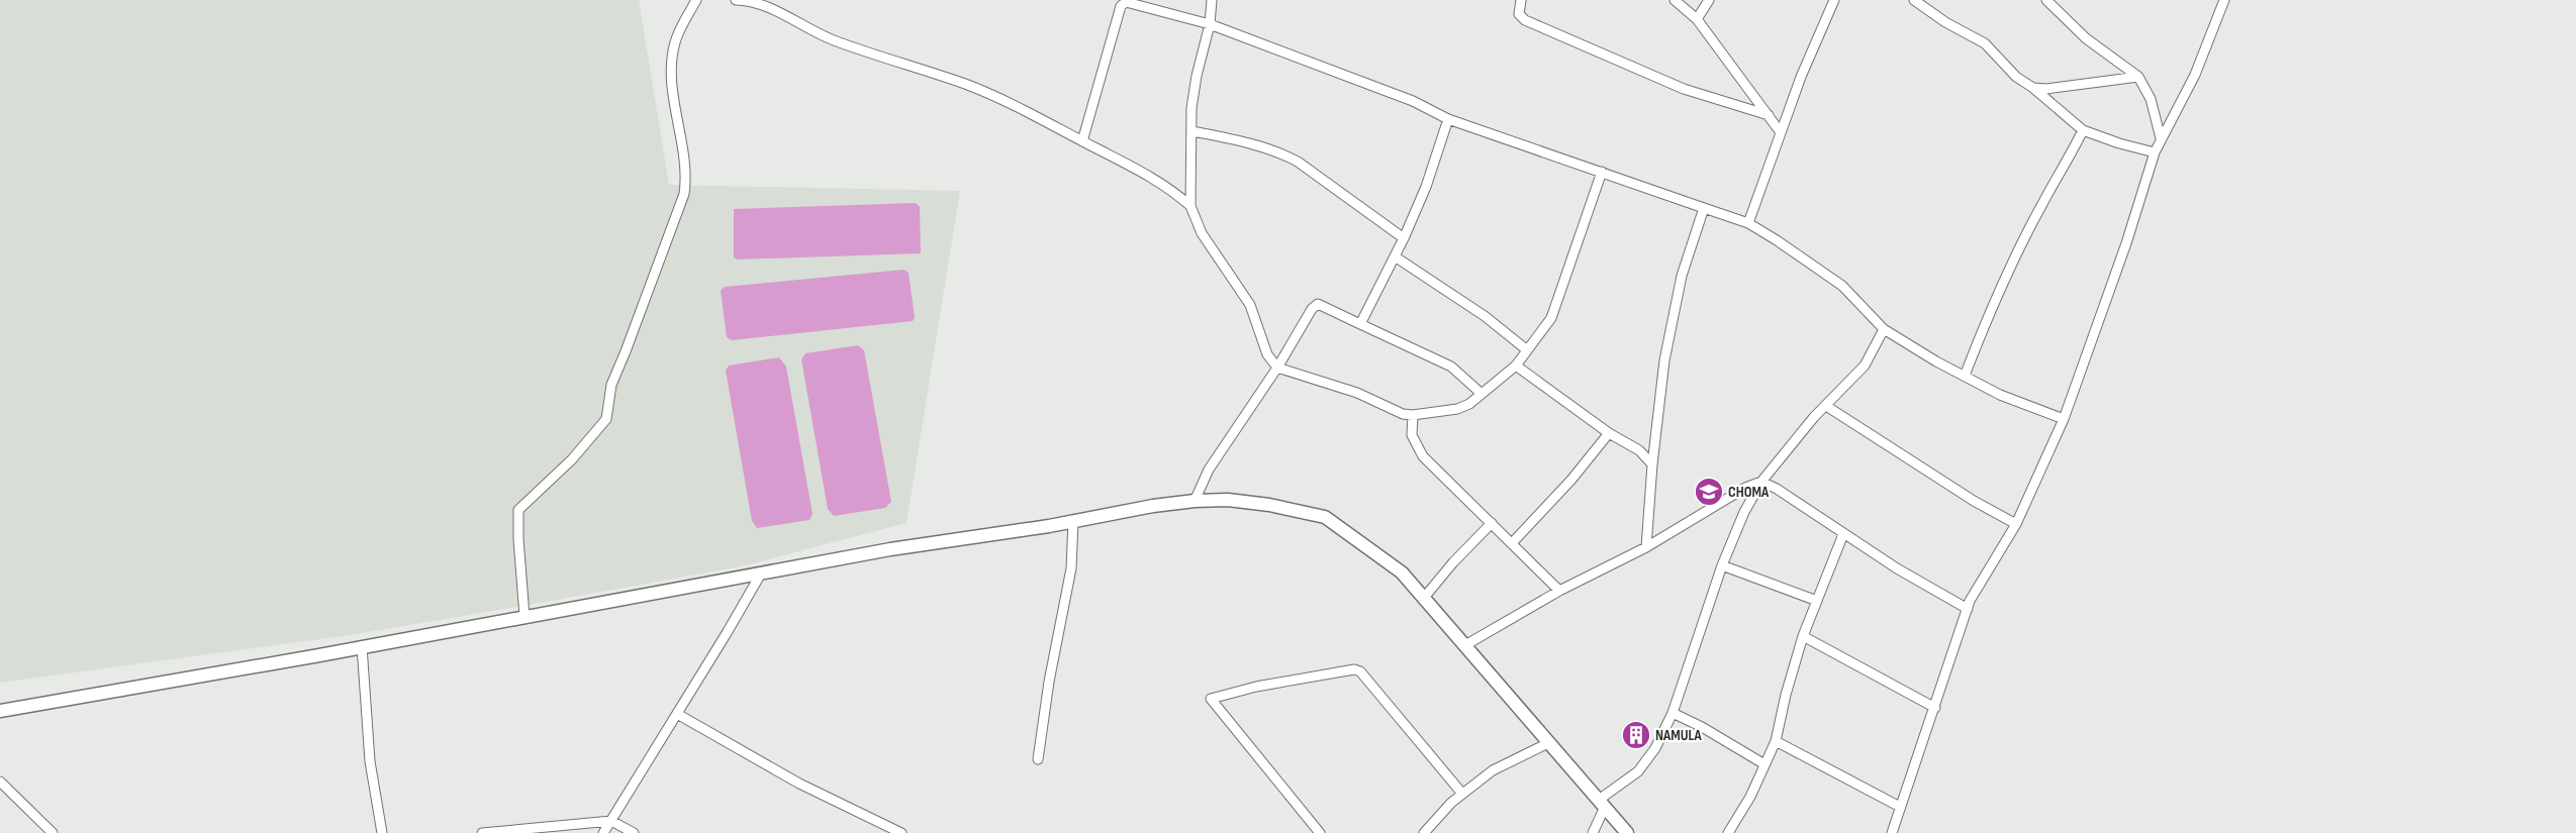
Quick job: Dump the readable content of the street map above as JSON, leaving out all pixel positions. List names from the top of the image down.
{
  "places": {
    "school or university": ["CHOMA"],
    "building": ["NAMULA"]
  }
}
